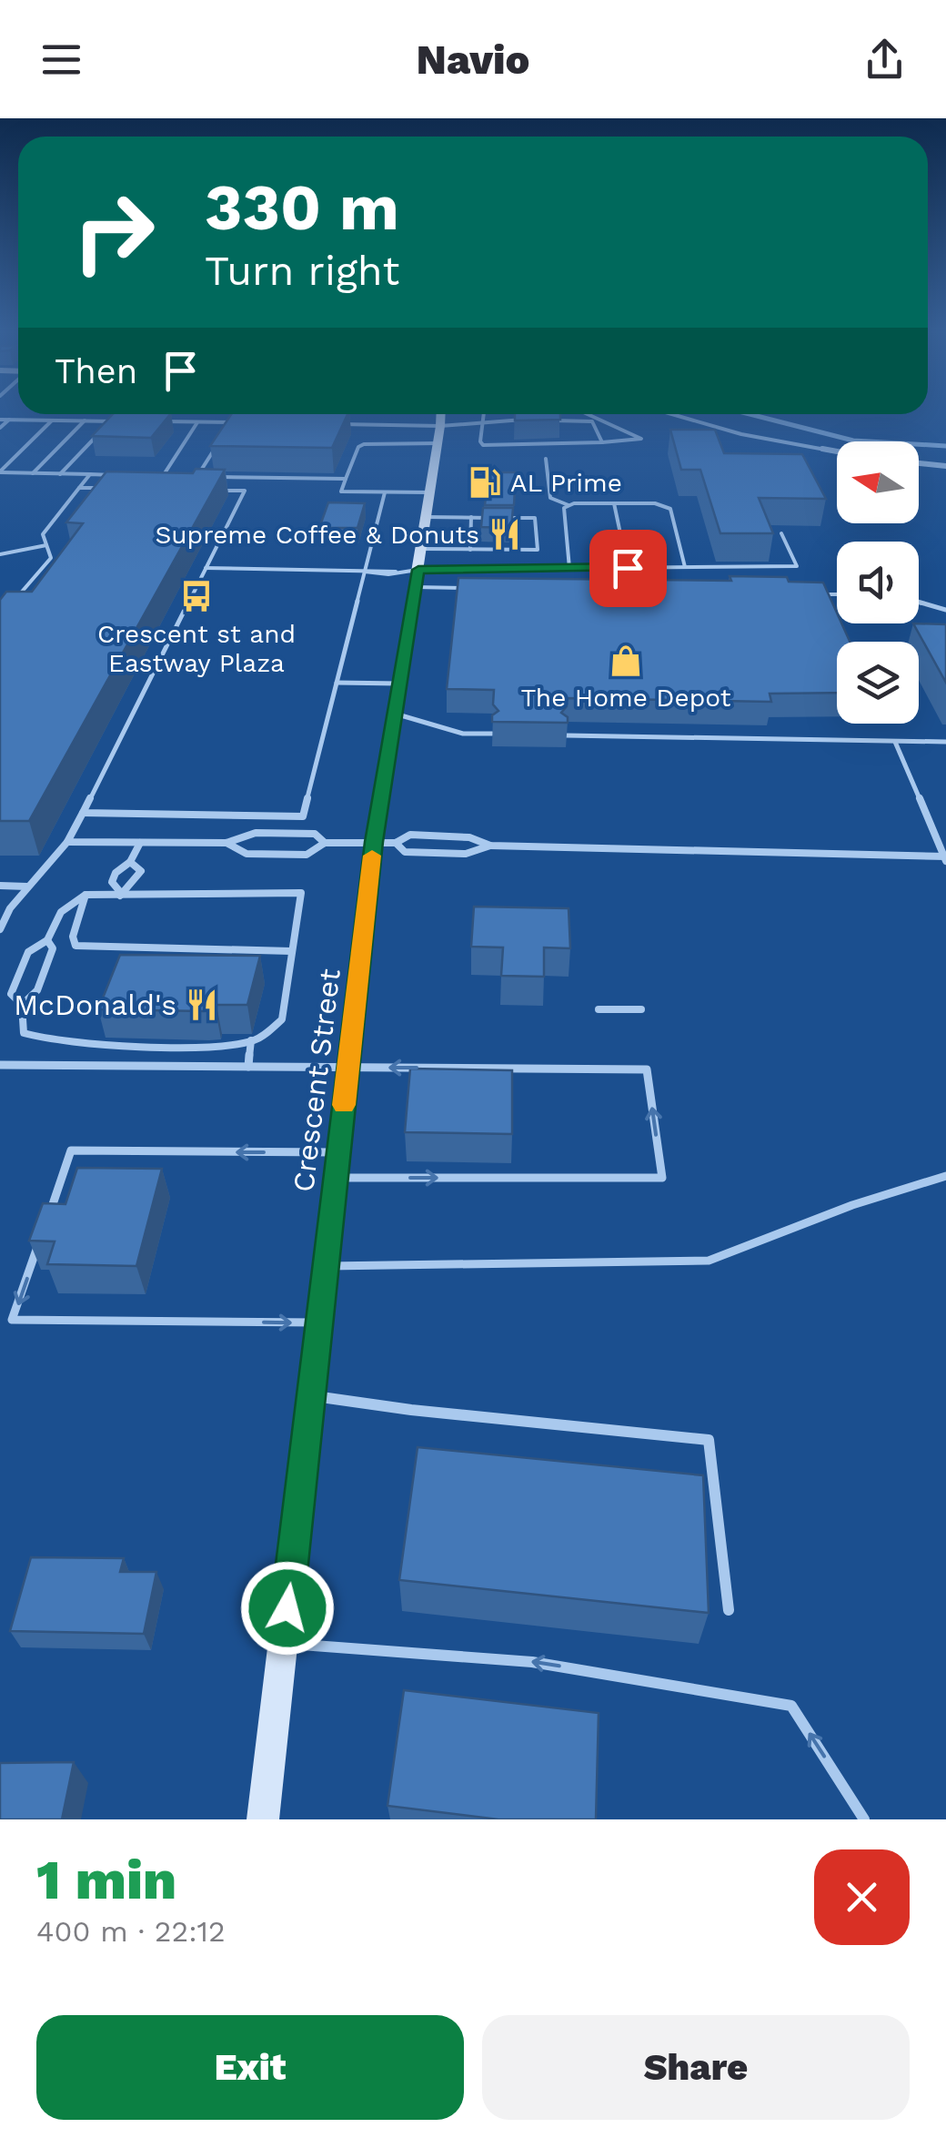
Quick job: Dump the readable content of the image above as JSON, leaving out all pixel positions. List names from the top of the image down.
{
  "streets": {
    "main road": ["Crescent Street"]
  },
  "places": {
    "fuel station": ["AL Prime"],
    "restaurant": ["Supreme Coffee & Donuts", "McDonald's"],
    "bus stop": ["Crescent st and Eastway Plaza"],
    "shop": ["The Home Depot"]
  },
  "north": "left",
  "page": {
    "header": "Navio",
    "turn": ["330 m", "Turn right"],
    "then": "Then",
    "heading": ["1 min", "400 m · 22:12"],
    "buttons": ["Exit", "Share"]
  }
}
